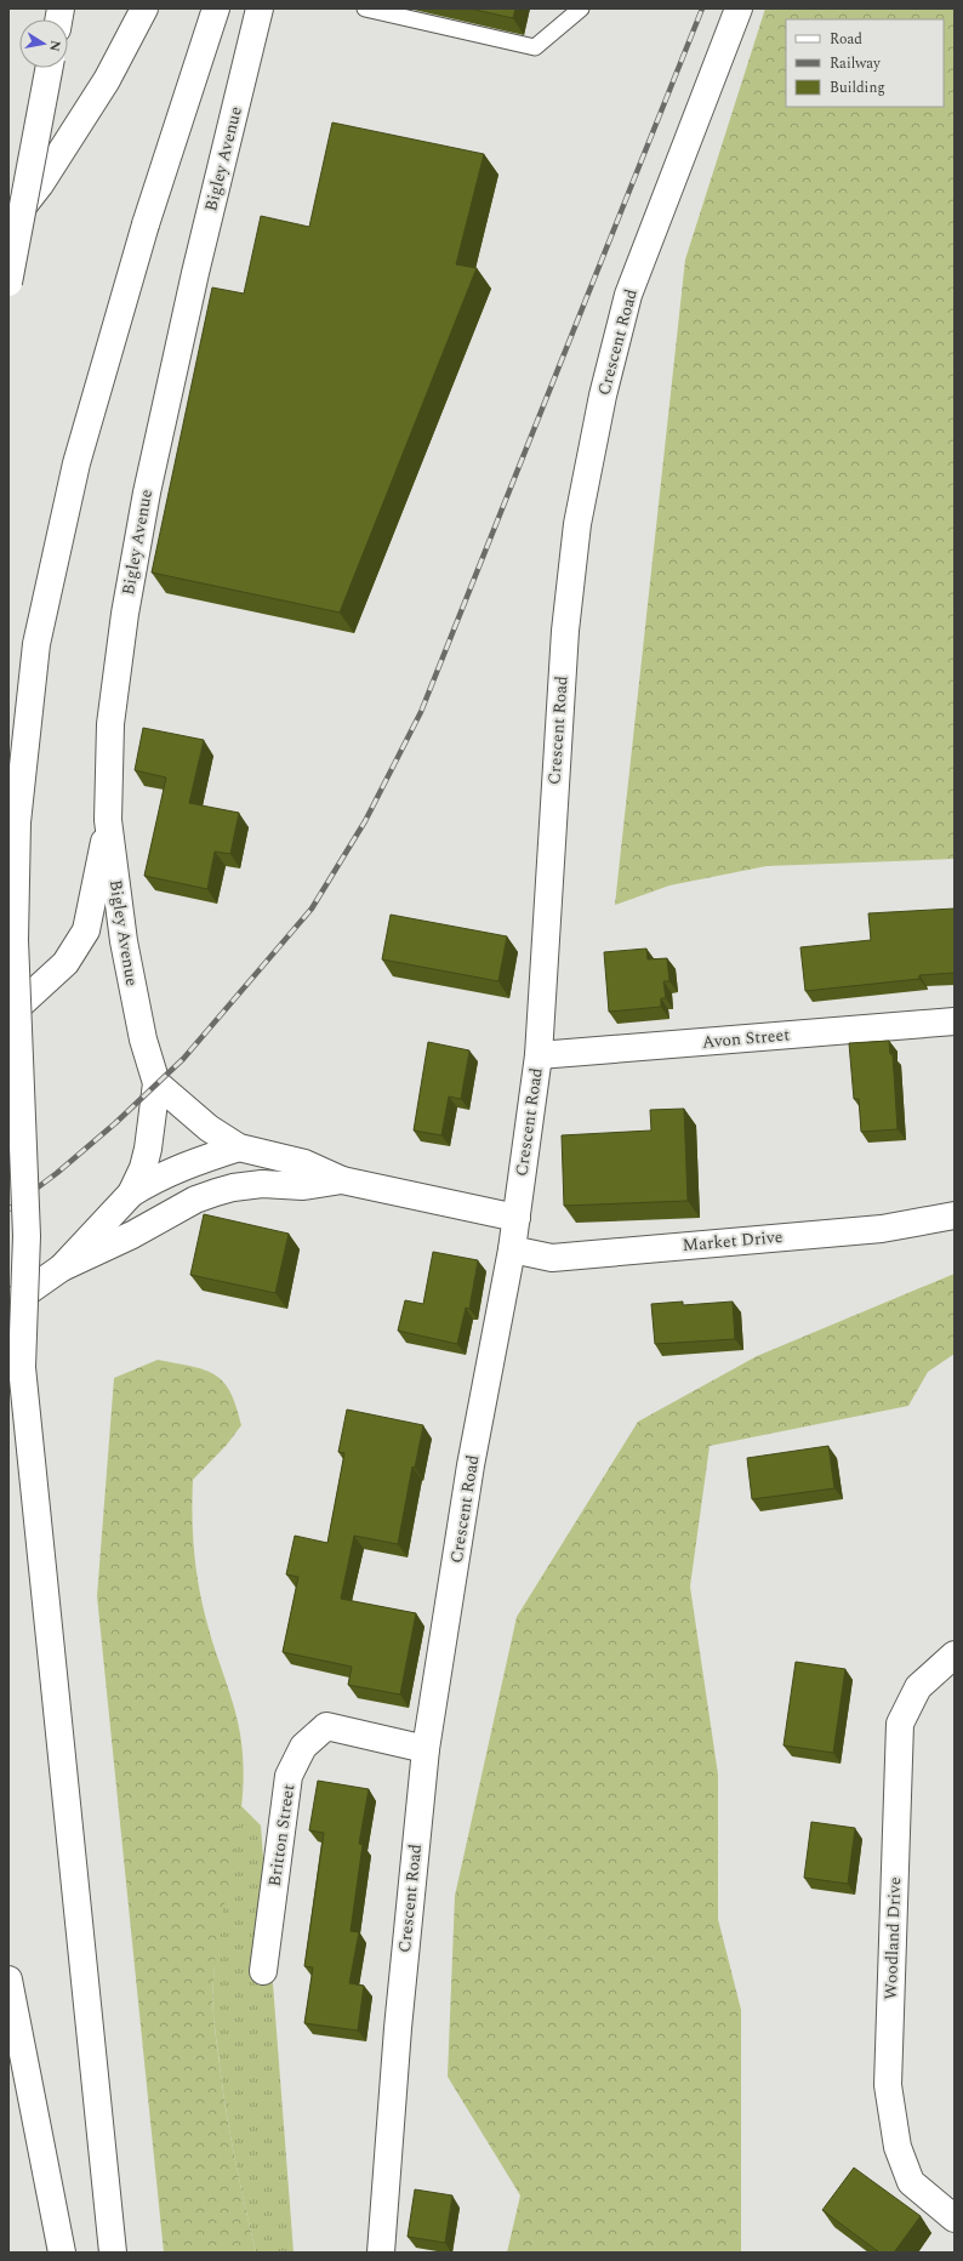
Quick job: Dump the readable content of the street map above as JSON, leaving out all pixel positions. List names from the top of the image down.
{
  "streets": {
    "main road": [
      "Bigley Avenue",
      "Crescent Road",
      "Avon Street",
      "Market Drive",
      "Britton Street",
      "Woodland Drive"
    ]
  },
  "crossings": [
    ["Crescent Road", "Avon Street"],
    ["Crescent Road", "Market Drive"],
    ["Crescent Road", "Britton Street"]
  ],
  "legend": ["Road", "Railway", "Building"],
  "north": "right"
}
